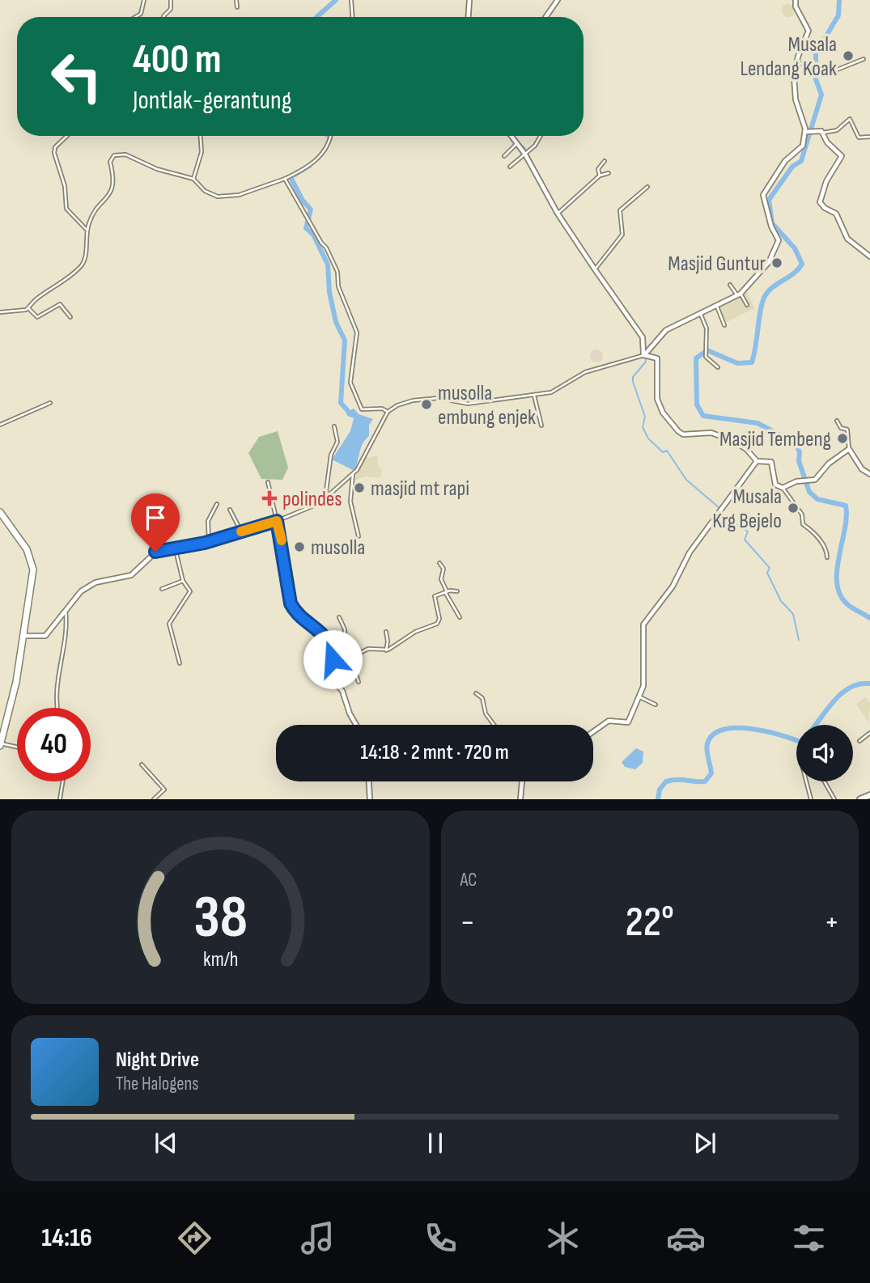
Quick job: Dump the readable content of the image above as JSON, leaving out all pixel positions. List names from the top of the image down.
{
  "places": {
    "other": [
      "Musala Lendang Koak",
      "Masjid Guntur",
      "musolla embung enjek",
      "Masjid Tembeng",
      "masjid mt rapi",
      "Musala Krg Bejelo",
      "musolla"
    ],
    "health": ["polindes"]
  },
  "page": {
    "turn": ["400 m", "Jontlak-gerantung"],
    "limit": "40",
    "trip": "14:18 · 2 mnt · 720 m",
    "tile": "AC",
    "heat": ["−", "22°", "+"],
    "song": ["Night Drive", "The Halogens"],
    "tabs": "14:16",
    "gauge": ["38", "km/h"]
  }
}
